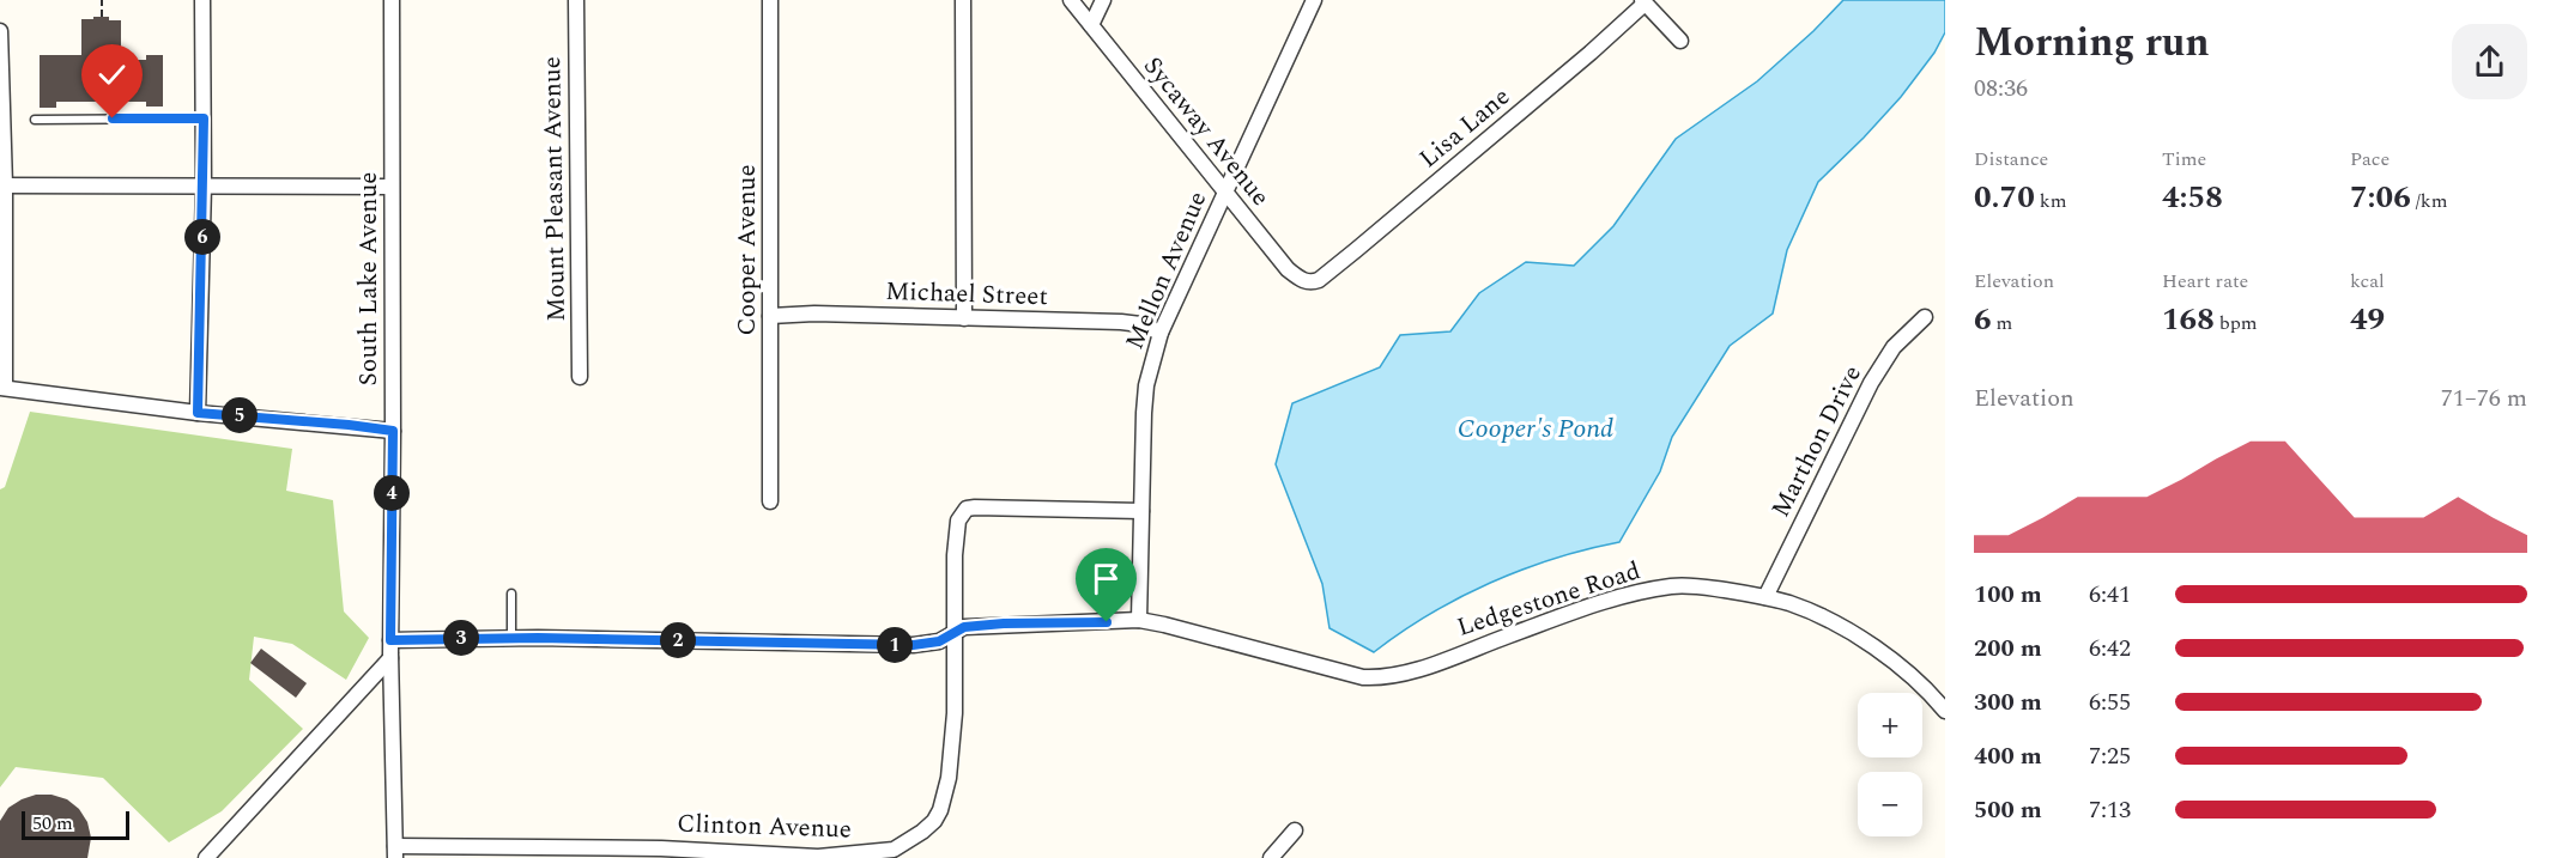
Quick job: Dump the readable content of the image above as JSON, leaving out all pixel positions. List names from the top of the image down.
{
  "streets": {
    "street": [
      "Lisa Lane",
      "Sycaway Avenue",
      "Mount Pleasant Avenue",
      "Cooper Avenue",
      "Mellon Avenue",
      "South Lake Avenue",
      "Michael Street",
      "Marthon Drive",
      "Ledgestone Road",
      "Clinton Avenue"
    ]
  },
  "crossings": [
    ["Lisa Lane", "Sycaway Avenue"],
    ["Sycaway Avenue", "Mellon Avenue"],
    ["Cooper Avenue", "Michael Street"],
    ["Mellon Avenue", "Michael Street"],
    ["Mellon Avenue", "Ledgestone Road"],
    ["Mellon Avenue", "Clinton Avenue"],
    ["South Lake Avenue", "Ledgestone Road"],
    ["South Lake Avenue", "Clinton Avenue"],
    ["Marthon Drive", "Ledgestone Road"],
    ["Ledgestone Road", "Clinton Avenue"]
  ],
  "water": ["Cooper's Pond"],
  "scale_bar": "50 m",
  "page": {
    "heading": ["Morning run", "08:36"],
    "stats": [
      ["Distance", "0.70 km"],
      ["Time", "4:58"],
      ["Pace", "7:06 /km"],
      ["Elevation", "6 m"],
      ["Heart rate", "168 bpm"],
      ["kcal", "49"]
    ],
    "pins": [
      "6",
      "5",
      "4",
      "3",
      "2",
      "1"
    ],
    "chart": ["Elevation", "71–76 m"],
    "list": [
      {
        "name": "100 m",
        "note": "6:41"
      },
      {
        "name": "200 m",
        "note": "6:42"
      },
      {
        "name": "300 m",
        "note": "6:55"
      },
      {
        "name": "400 m",
        "note": "7:25"
      },
      {
        "name": "500 m",
        "note": "7:13"
      }
    ],
    "map_buttons": ["+", "−"],
    "scale": "50 m"
  }
}
